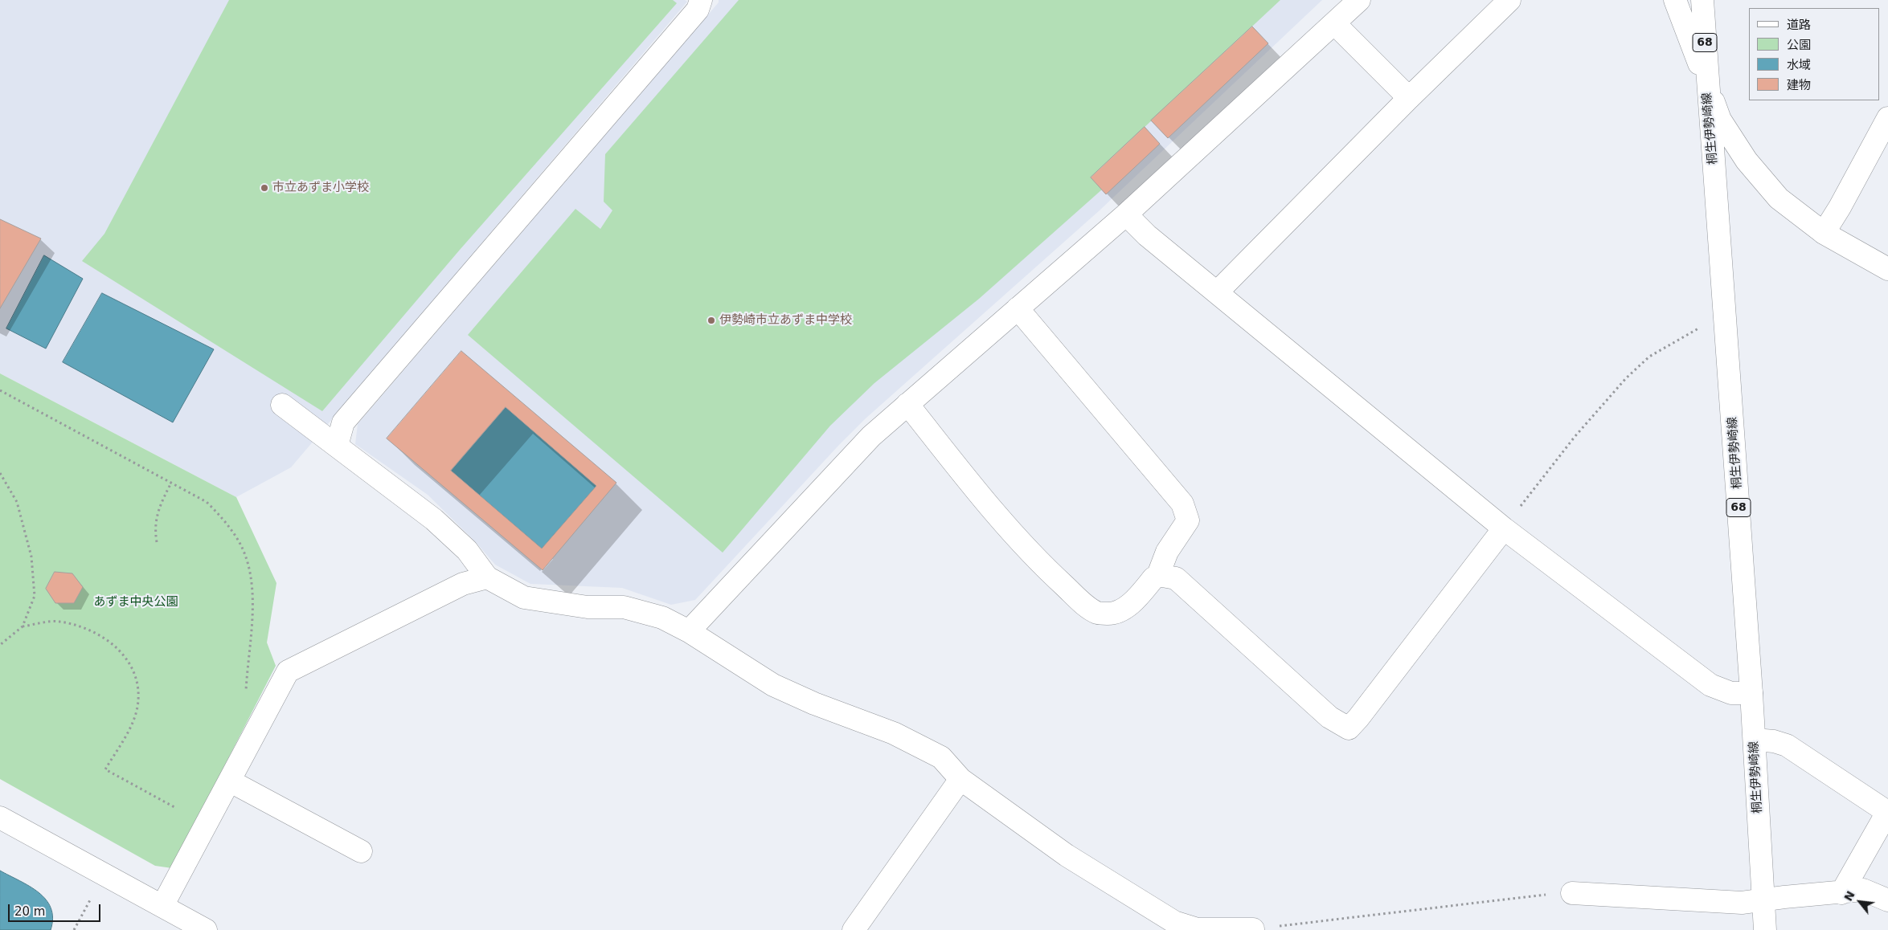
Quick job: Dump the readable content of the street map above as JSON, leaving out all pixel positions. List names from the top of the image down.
{
  "streets": {
    "street": ["68", "桐生伊勢崎線"]
  },
  "parks": ["あずま中央公園"],
  "places": ["市立あずま小学校", "伊勢崎市立あずま中学校"],
  "legend": [
    "道路",
    "公園",
    "水域",
    "建物"
  ],
  "scale_bar": "20 m",
  "north": "top left"
}
